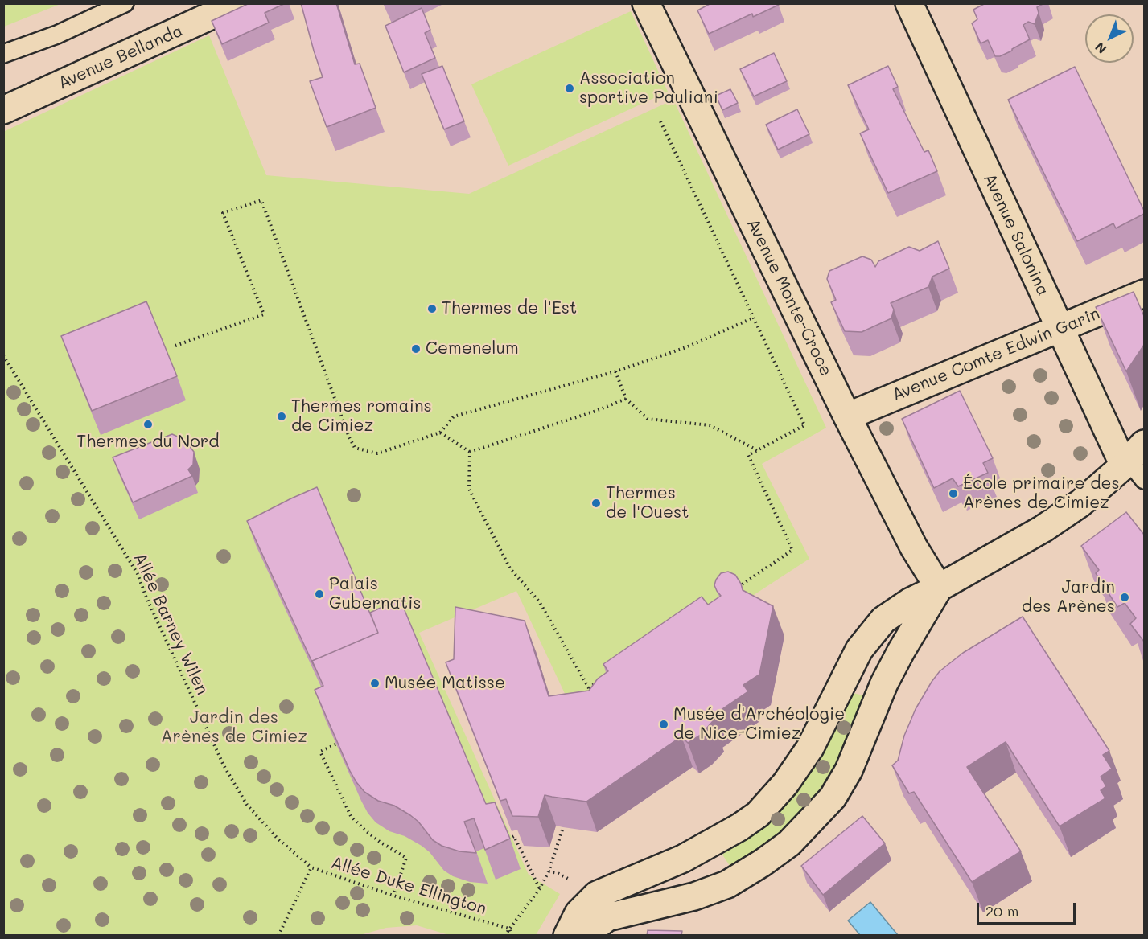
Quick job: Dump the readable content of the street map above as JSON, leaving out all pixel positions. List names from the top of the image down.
{
  "streets": {
    "street": [
      "Avenue Bellanda",
      "Avenue Salonina",
      "Avenue Monte-Croce",
      "Avenue Comte Edwin Garin"
    ],
    "path": ["Allée Barney Wilen", "Allée Duke Ellington"]
  },
  "crossings": [
    ["Avenue Salonina", "Avenue Comte Edwin Garin"],
    ["Avenue Monte-Croce", "Avenue Comte Edwin Garin"],
    ["Allée Barney Wilen", "Allée Duke Ellington"]
  ],
  "parks": ["Jardin des Arènes de Cimiez"],
  "places": [
    "Association sportive Pauliani",
    "Thermes de l'Est",
    "Cemenelum",
    "Thermes romains de Cimiez",
    "Thermes du Nord",
    "École primaire des Arènes de Cimiez",
    "Thermes de l'Ouest",
    "Palais Gubernatis",
    "Jardin des Arènes",
    "Musée Matisse",
    "Musée d'Archéologie de Nice-Cimiez"
  ],
  "scale_bar": "20 m",
  "north": "bottom left"
}
